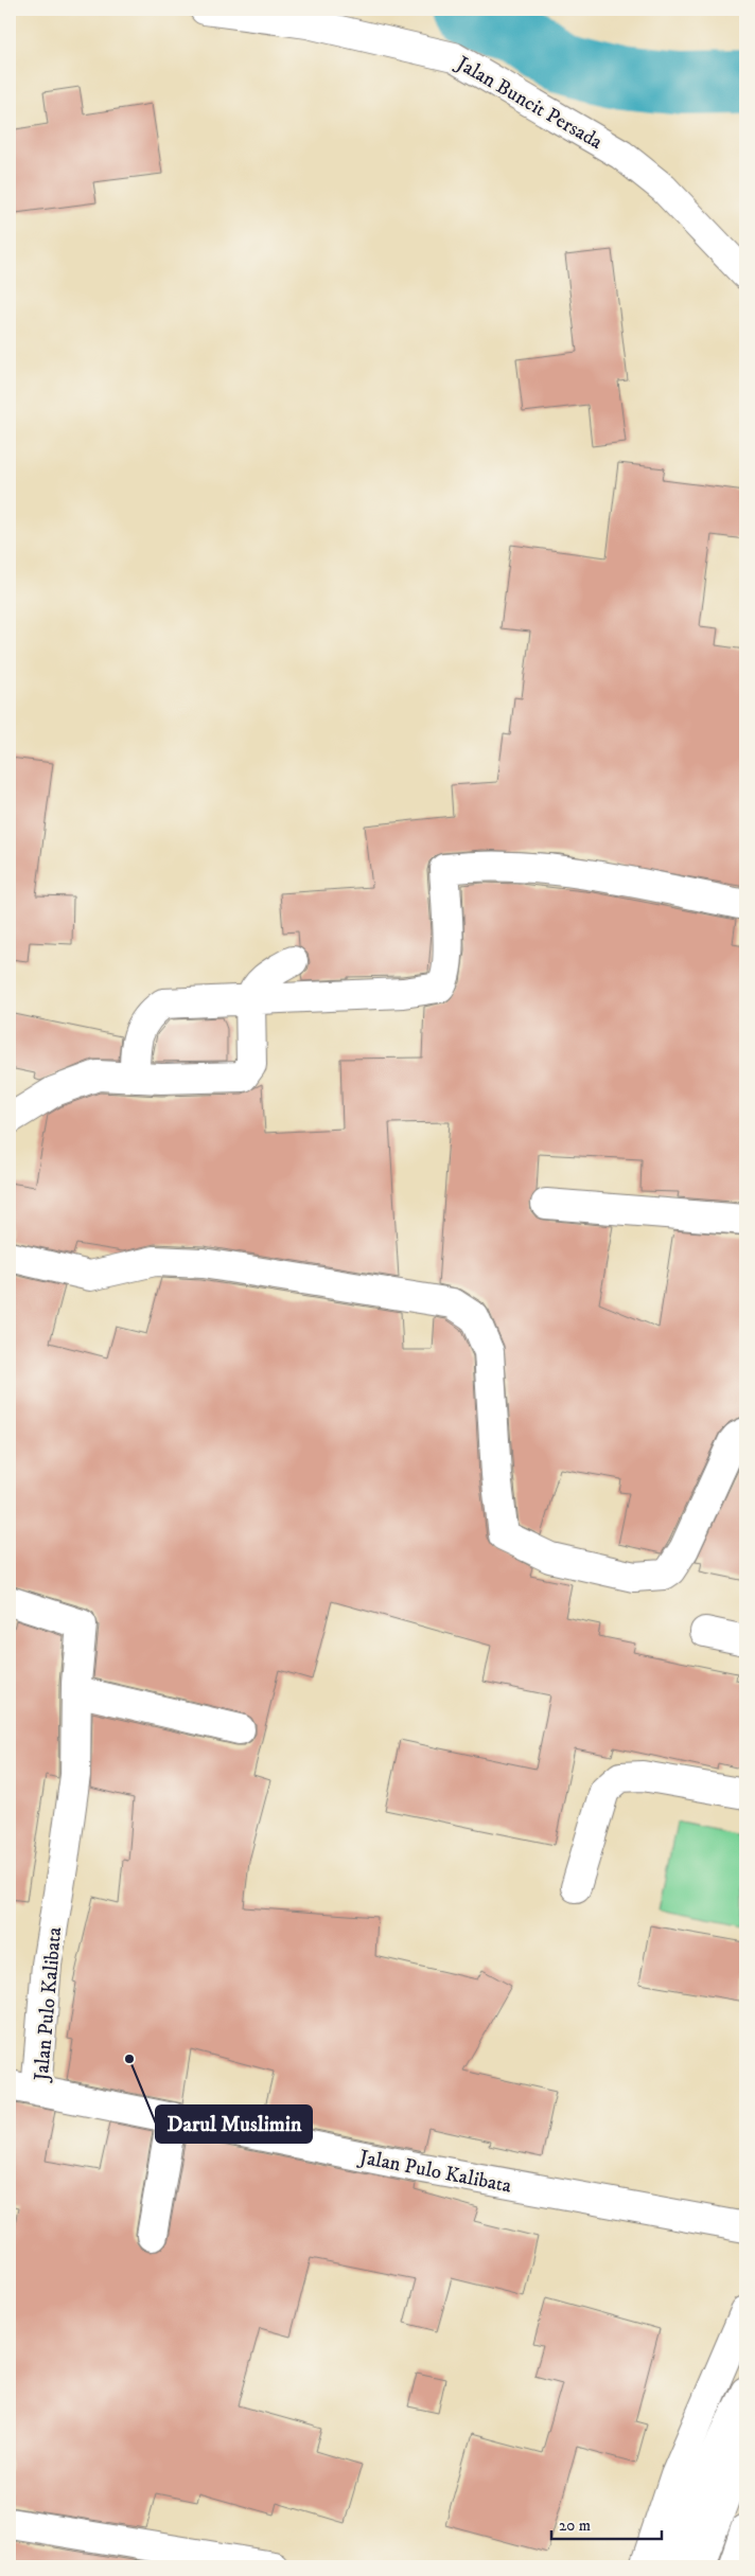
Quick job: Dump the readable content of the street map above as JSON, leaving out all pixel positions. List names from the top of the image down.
{
  "streets": {
    "street": ["Jalan Buncit Persada", "Jalan Pulo Kalibata"]
  },
  "places": ["Darul Muslimin"],
  "scale_bar": "20 m"
}
